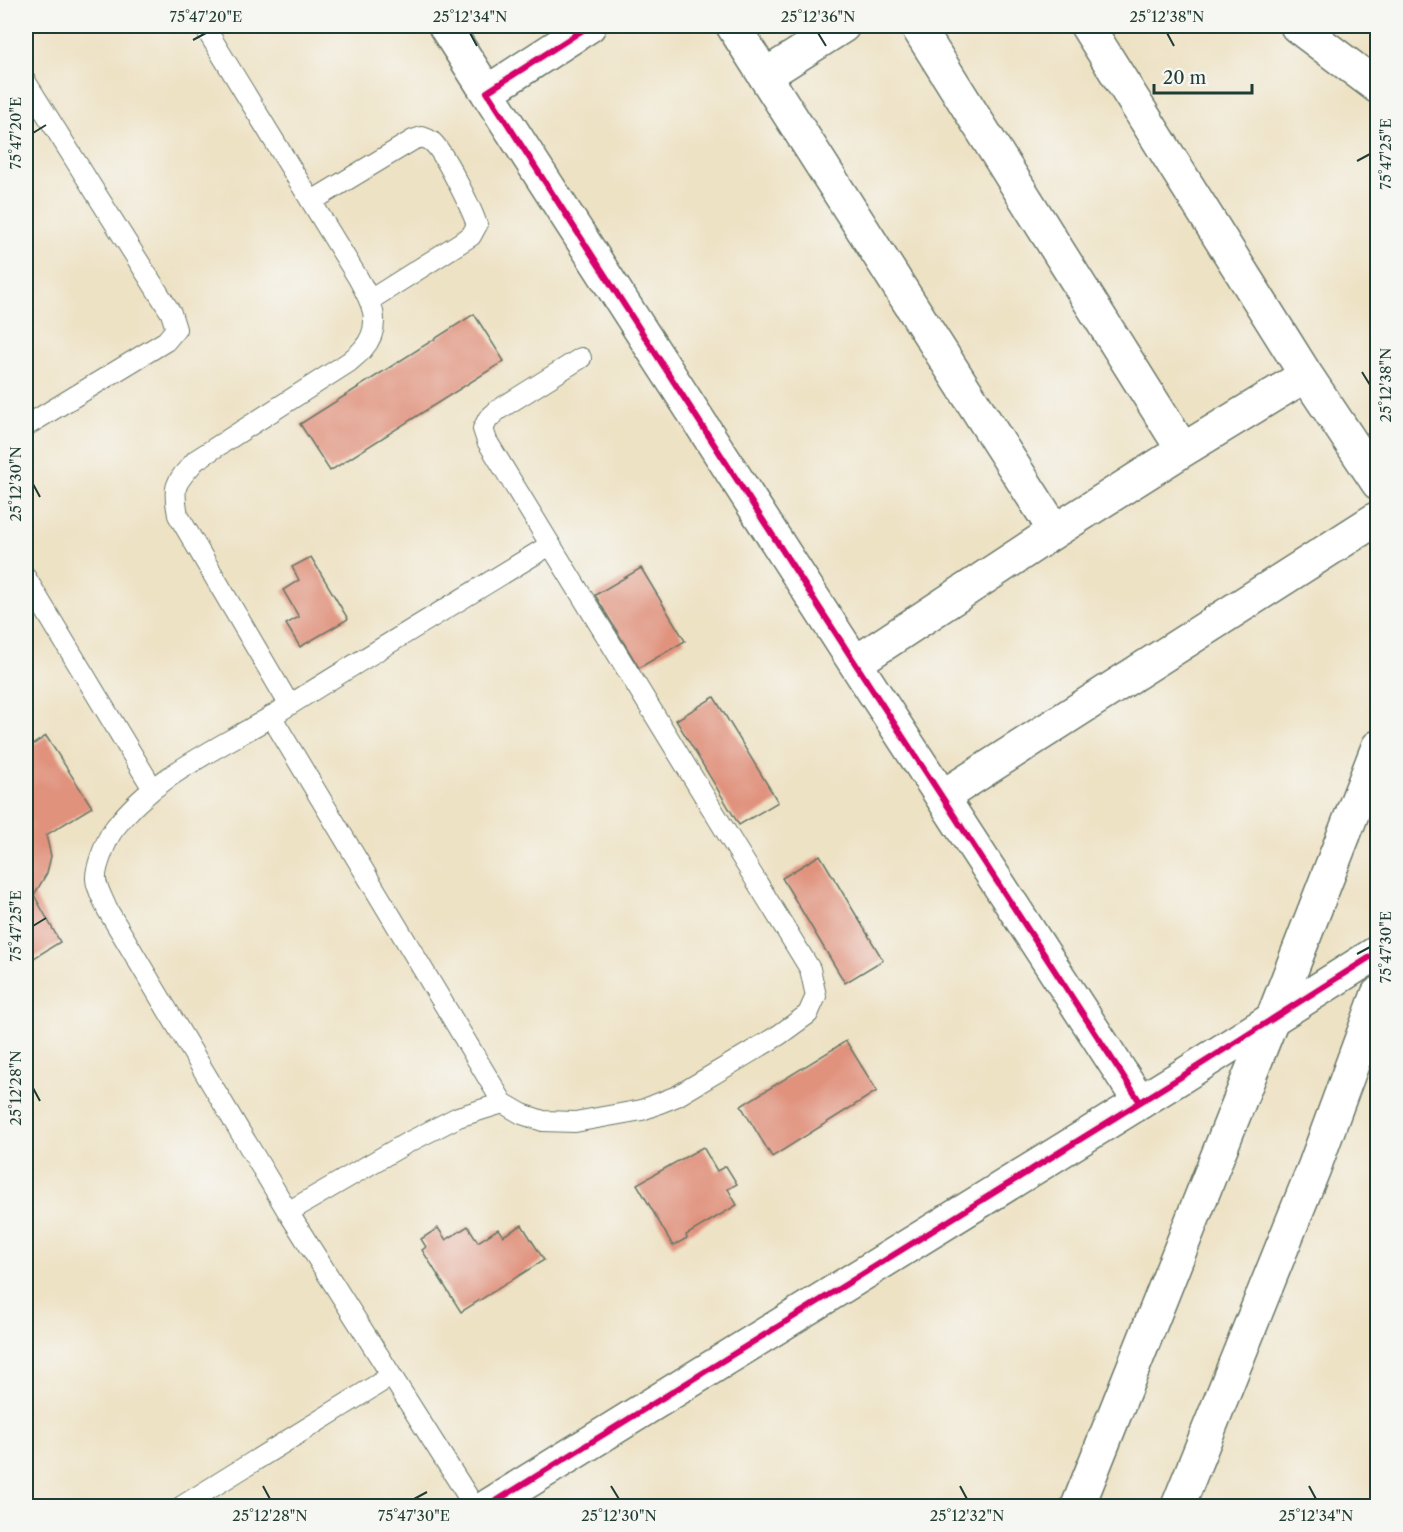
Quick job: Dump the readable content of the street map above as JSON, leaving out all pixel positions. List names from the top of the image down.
{
  "scale_bar": "20 m",
  "coordinates": [
    "75°47'20\"E",
    "25°12'34\"N",
    "25°12'36\"N",
    "25°12'38\"N",
    "75°47'25\"E",
    "25°12'30\"N",
    "75°47'30\"E",
    "25°12'28\"N",
    "25°12'32\"N"
  ]
}
